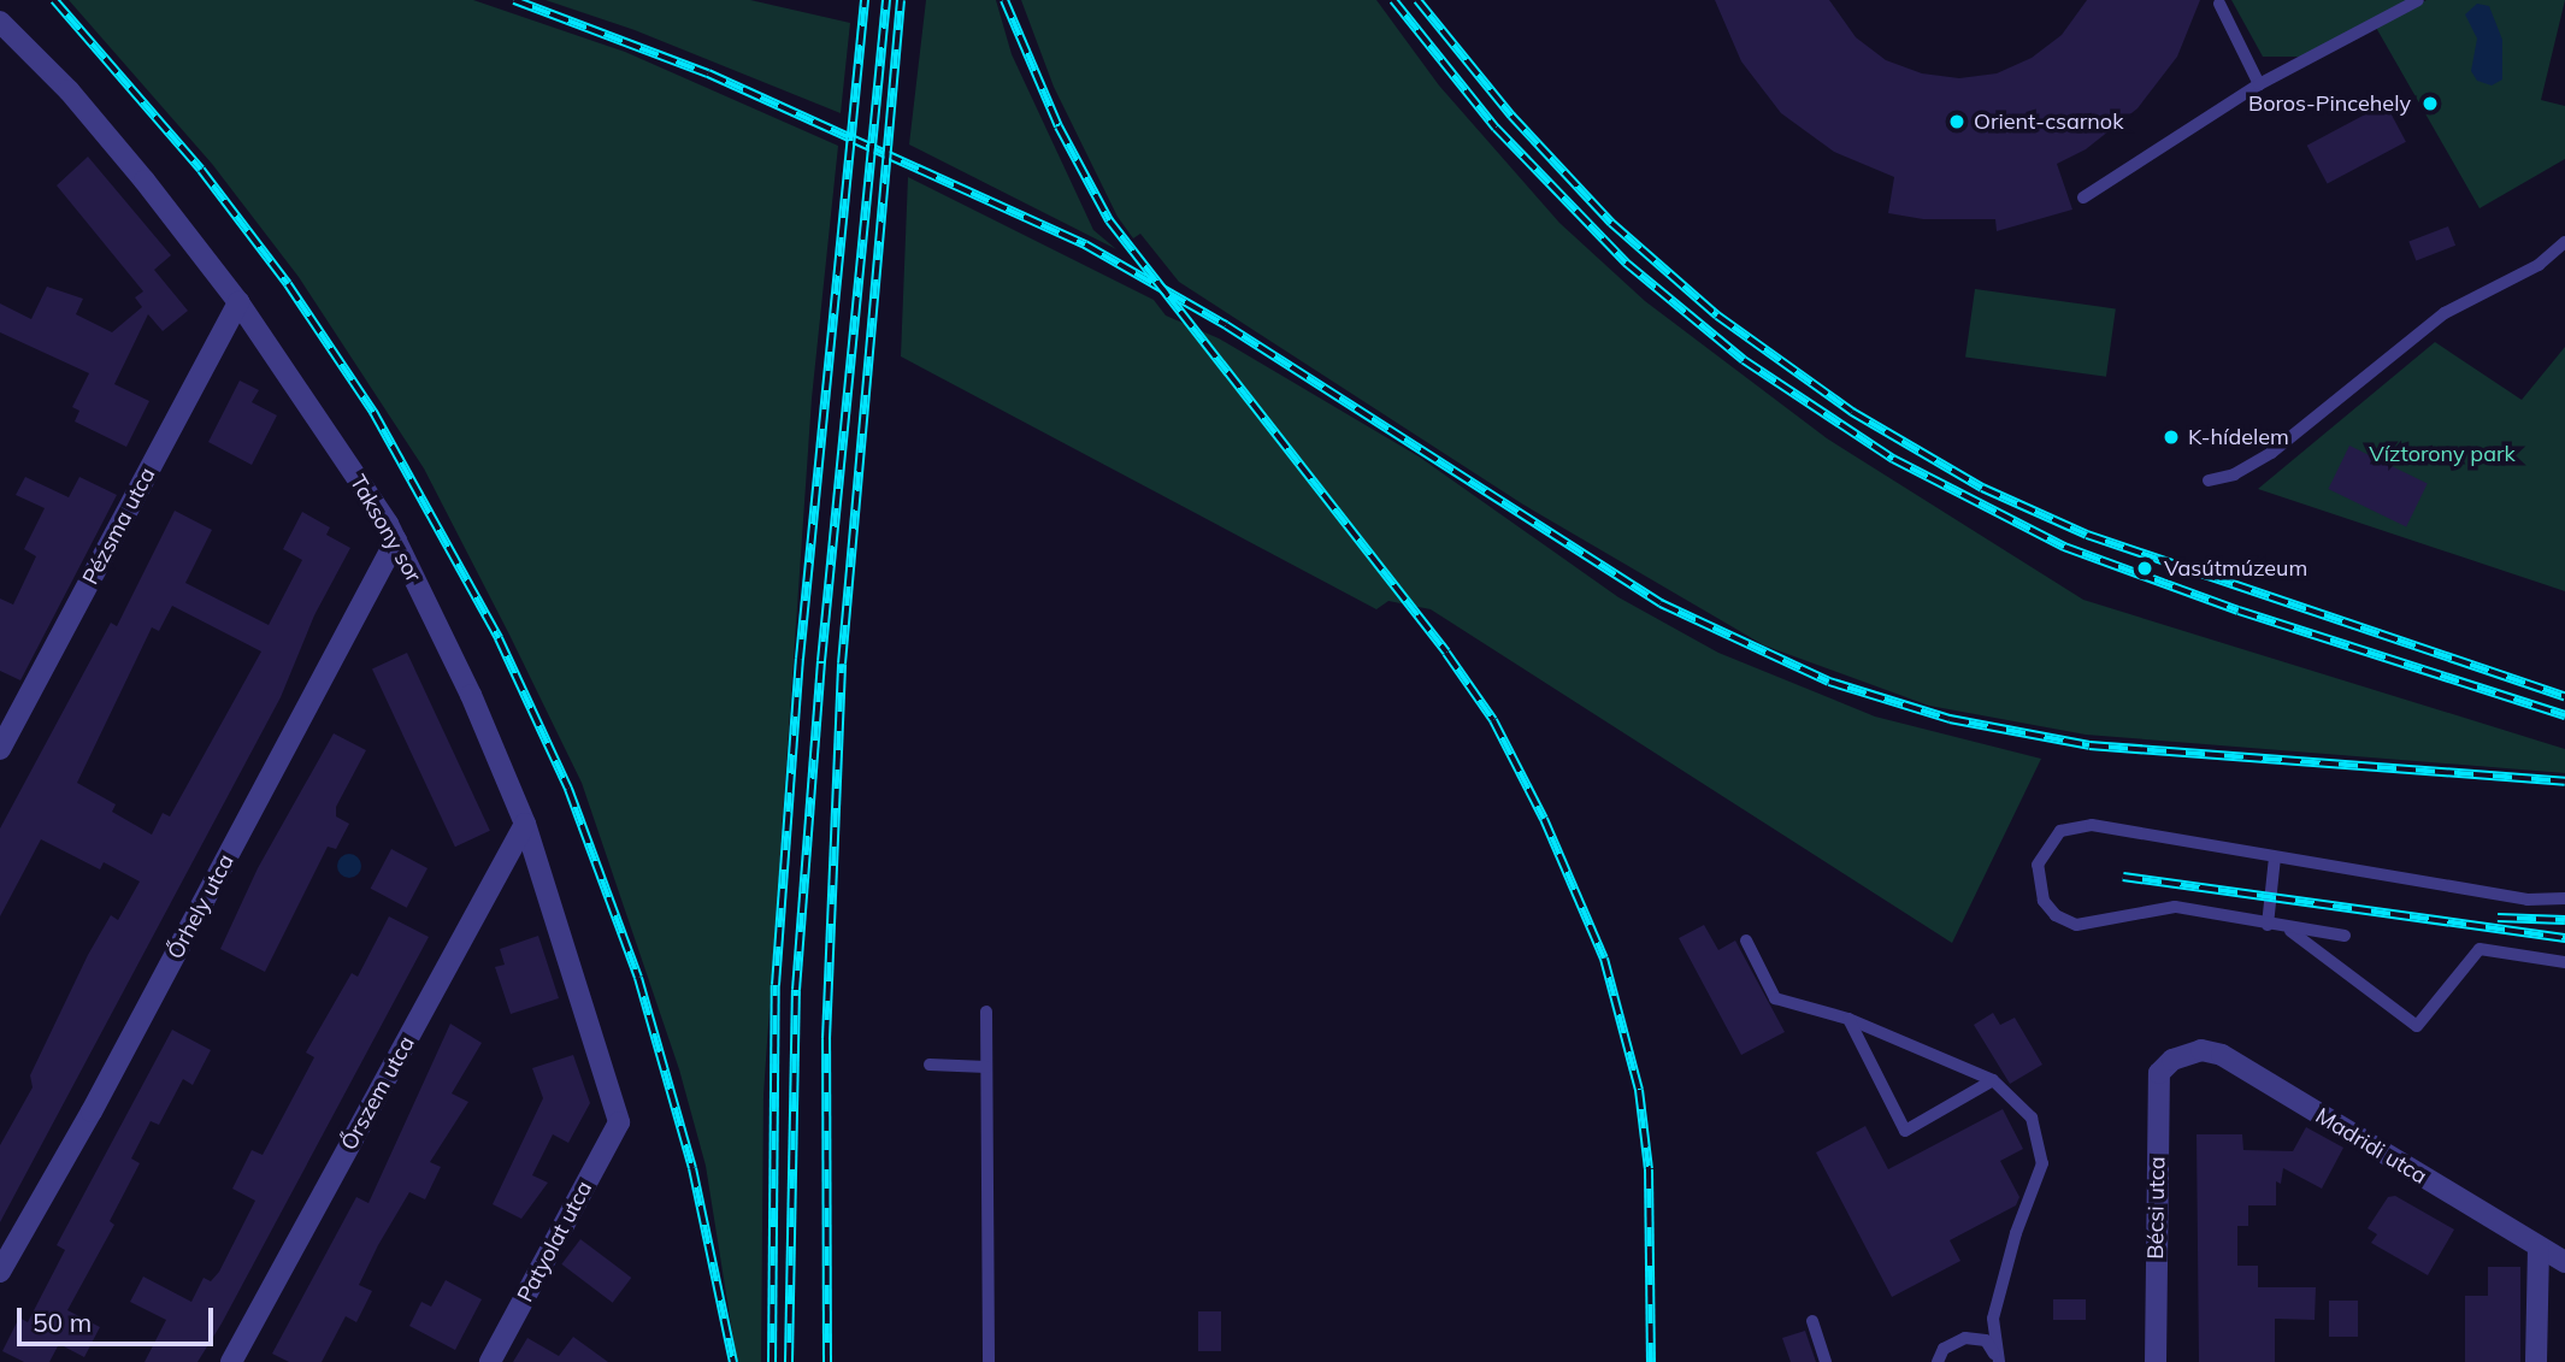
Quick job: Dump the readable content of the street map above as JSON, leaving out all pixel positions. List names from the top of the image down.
{
  "streets": {
    "street": [
      "Pézsma utca",
      "Taksony sor",
      "Őrhely utca",
      "Őrszem utca",
      "Madridi utca",
      "Bécsi utca",
      "Patyolat utca"
    ]
  },
  "crossings": [
    ["Pézsma utca", "Taksony sor"],
    ["Taksony sor", "Őrhely utca"],
    ["Taksony sor", "Őrszem utca"],
    ["Taksony sor", "Patyolat utca"],
    ["Madridi utca", "Bécsi utca"]
  ],
  "parks": ["Víztorony park"],
  "places": [
    "Boros-Pincehely",
    "Orient-csarnok",
    "K-hídelem",
    "Vasútmúzeum"
  ],
  "scale_bar": "50 m"
}
